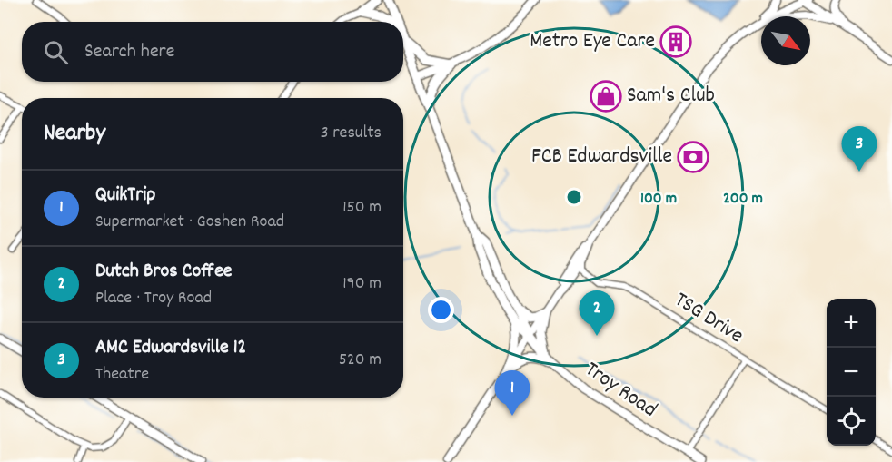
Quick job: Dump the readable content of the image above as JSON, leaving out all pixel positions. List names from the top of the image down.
{
  "streets": {
    "main road": ["Troy Road"],
    "street": ["TSG Drive"]
  },
  "places": {
    "building": ["Metro Eye Care"],
    "shop": ["Sam's Club"],
    "bank": ["FCB Edwardsville"]
  },
  "north": "bottom right",
  "page": {
    "search": "Search here",
    "heading": ["Nearby", "3 results"],
    "pins": ["3", "2", "1"],
    "list": [
      {
        "mark": "1",
        "name": "QuikTrip",
        "note": "Supermarket · Goshen Road",
        "value": "150 m"
      },
      {
        "mark": "2",
        "name": "Dutch Bros Coffee",
        "note": "Place · Troy Road",
        "value": "190 m"
      },
      {
        "mark": "3",
        "name": "AMC Edwardsville 12",
        "note": "Theatre",
        "value": "520 m"
      }
    ],
    "map_buttons": ["+", "−"]
  },
  "rings": ["100 m", "200 m"]
}
